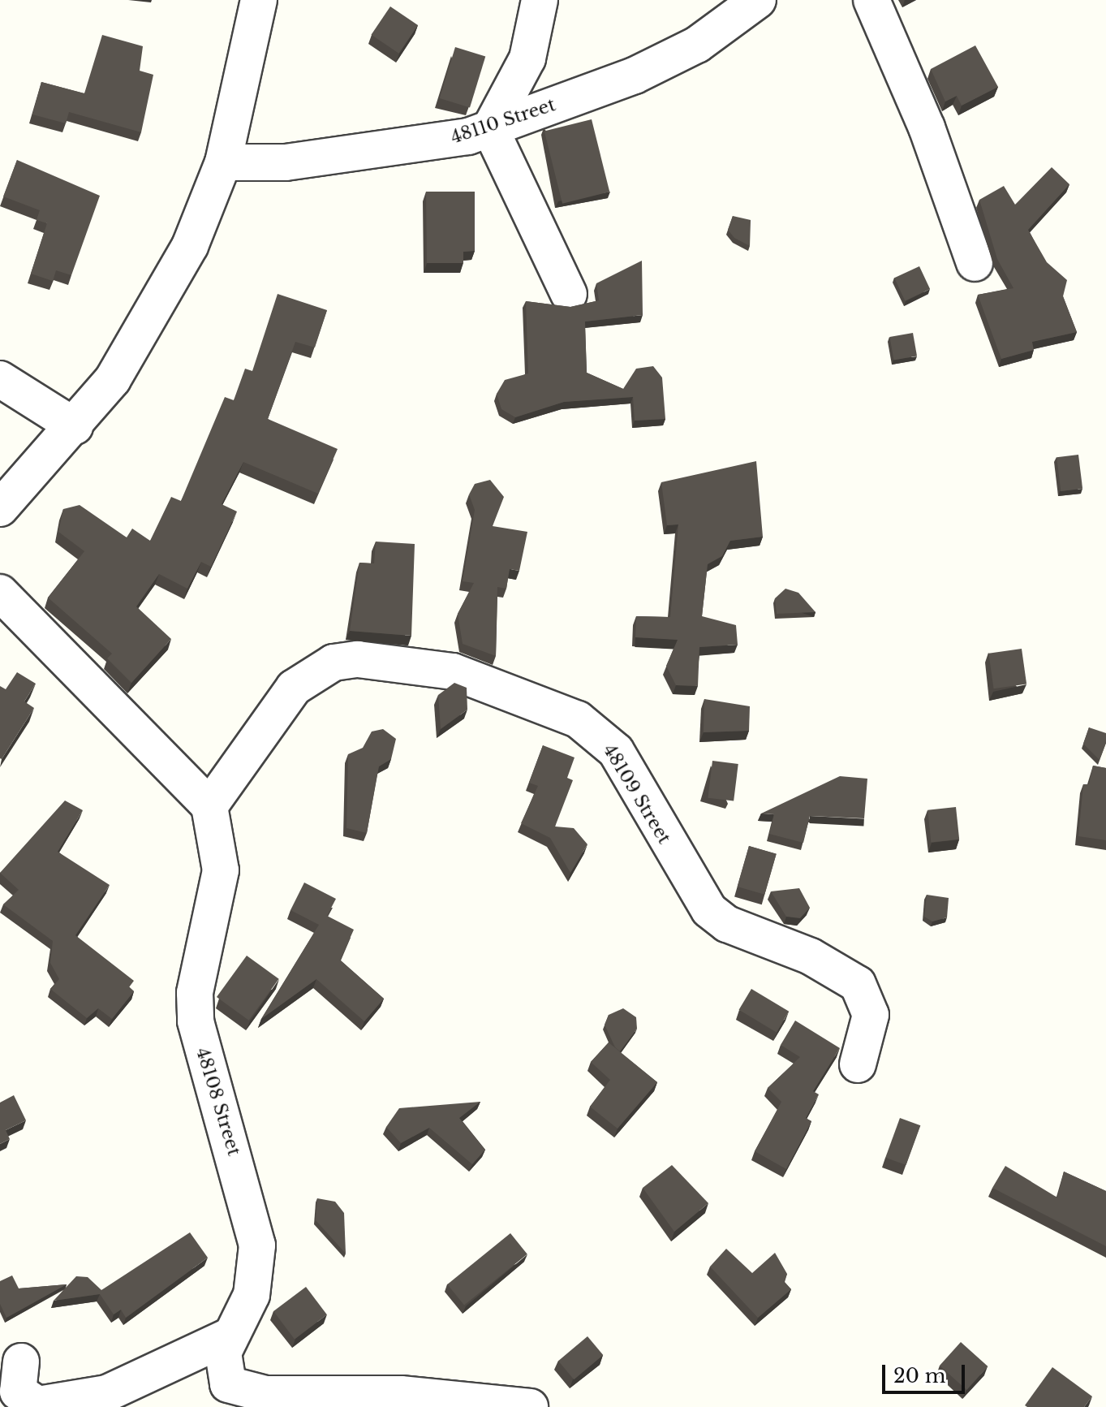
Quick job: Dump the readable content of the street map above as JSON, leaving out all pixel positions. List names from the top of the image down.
{
  "streets": {
    "street": ["48110 Street", "48109 Street", "48108 Street"]
  },
  "crossings": [
    ["48109 Street", "48108 Street"]
  ],
  "scale_bar": "20 m"
}
